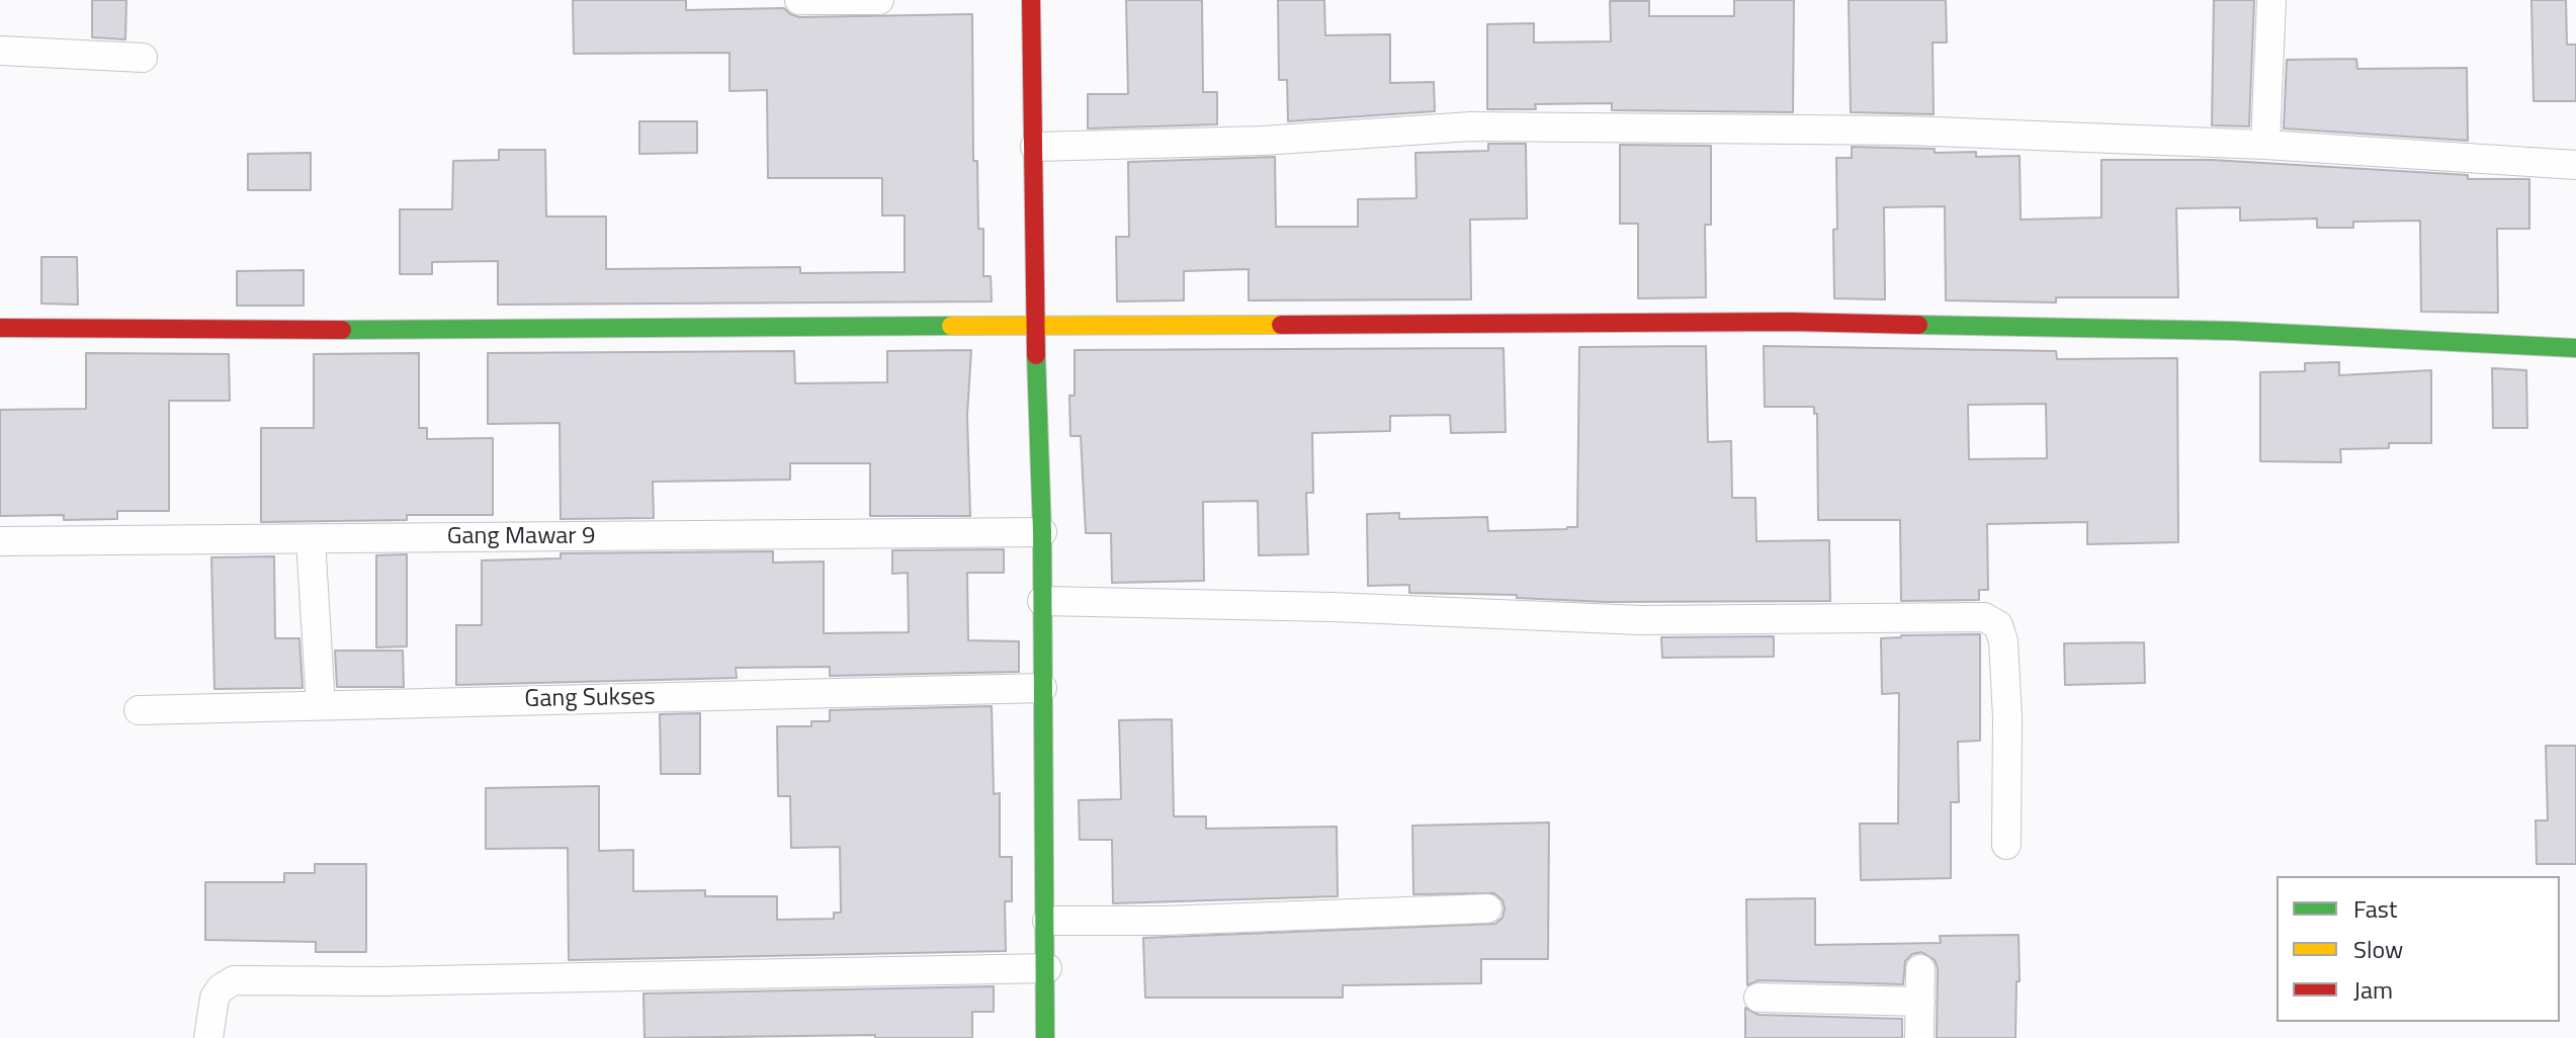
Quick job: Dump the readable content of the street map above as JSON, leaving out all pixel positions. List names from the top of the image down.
{
  "streets": {
    "street": ["Gang Mawar 9", "Gang Sukses"]
  },
  "legend": ["Fast", "Slow", "Jam"]
}
